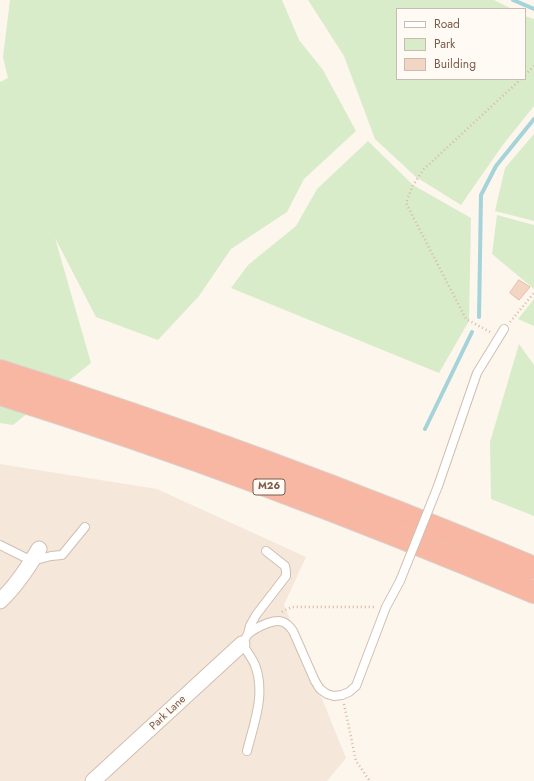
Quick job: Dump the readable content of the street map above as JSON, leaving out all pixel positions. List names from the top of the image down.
{
  "streets": {
    "highway": ["M26"],
    "street": ["Park Lane"]
  },
  "legend": ["Road", "Park", "Building"]
}
